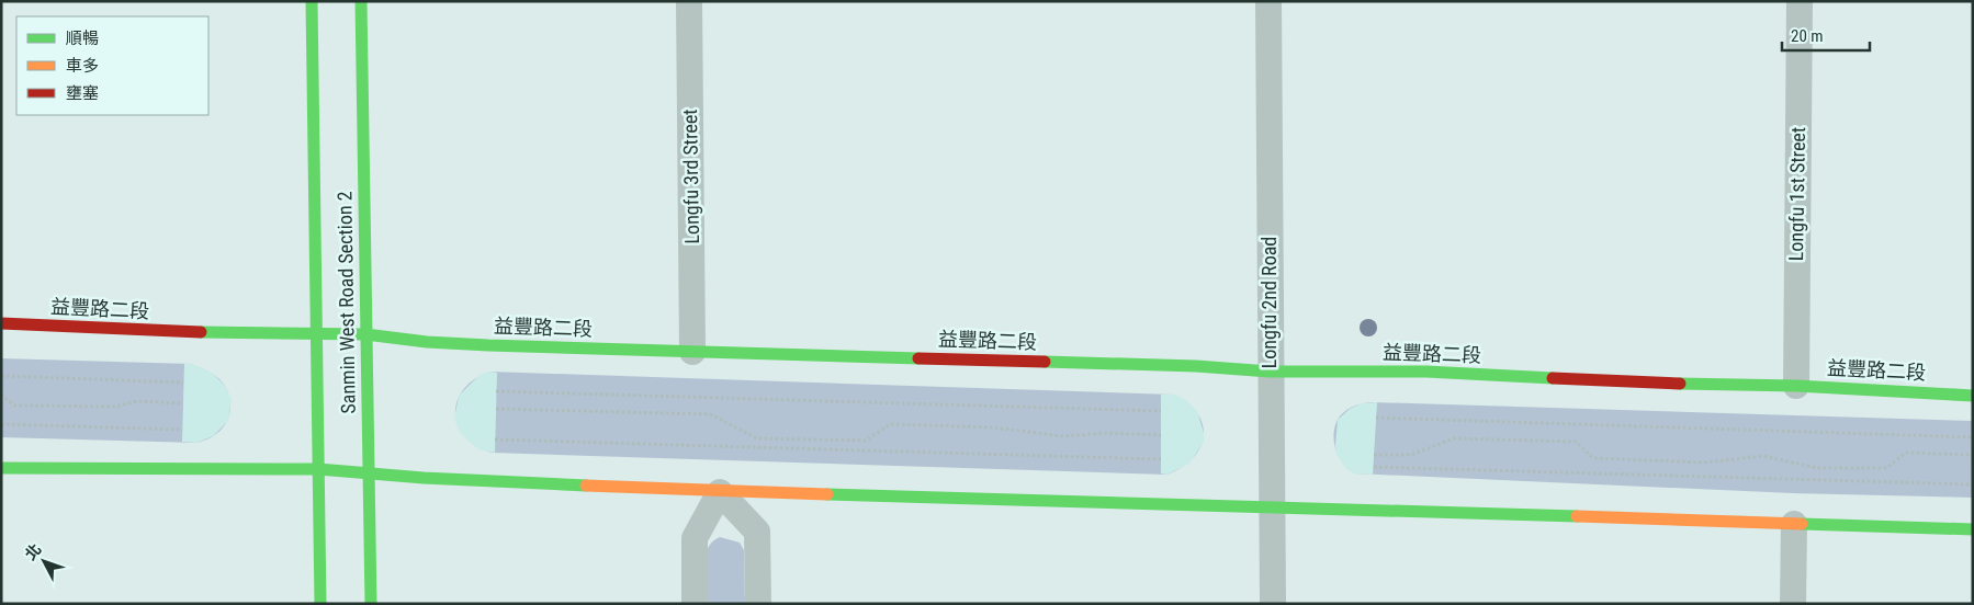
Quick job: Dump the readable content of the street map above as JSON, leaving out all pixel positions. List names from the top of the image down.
{
  "streets": {
    "street": [
      "Longfu 3rd Street",
      "Longfu 1st Street",
      "Sanmin West Road Section 2",
      "Longfu 2nd Road",
      "益豐路二段"
    ]
  },
  "crossings": [
    ["Longfu 3rd Street", "益豐路二段"],
    ["Longfu 1st Street", "益豐路二段"],
    ["Sanmin West Road Section 2", "益豐路二段"],
    ["Longfu 2nd Road", "益豐路二段"]
  ],
  "legend": ["順暢", "車多", "壅塞"],
  "scale_bar": "20 m",
  "north": "top left"
}
